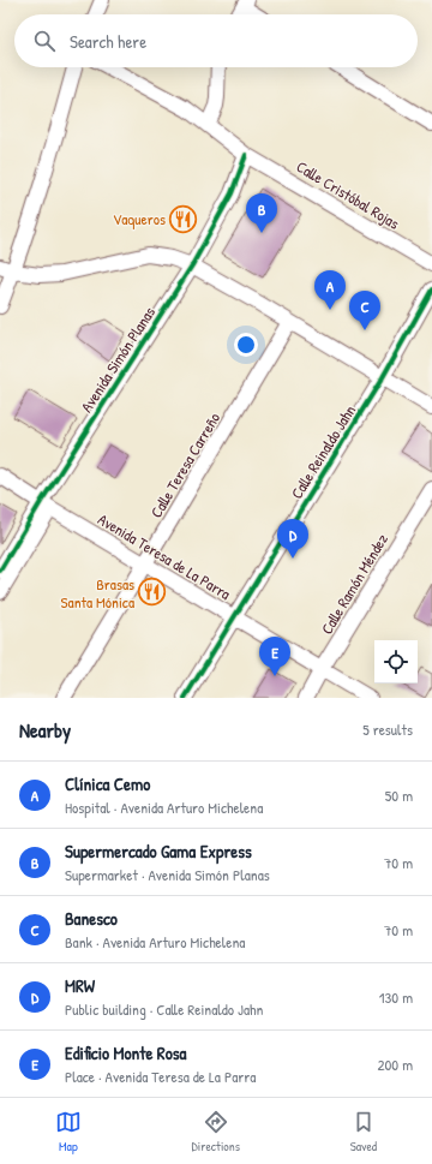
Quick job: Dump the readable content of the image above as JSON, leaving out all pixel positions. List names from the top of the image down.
{
  "streets": {
    "street": [
      "Calle Cristóbal Rojas",
      "Avenida Simón Planas",
      "Calle Reinaldo Jahn",
      "Calle Teresa Carreño",
      "Avenida Teresa de La Parra",
      "Calle Ramón Méndez"
    ]
  },
  "crossings": [
    ["Calle Cristóbal Rojas", "Avenida Simón Planas"],
    ["Avenida Simón Planas", "Avenida Teresa de La Parra"],
    ["Calle Reinaldo Jahn", "Avenida Teresa de La Parra"],
    ["Calle Teresa Carreño", "Avenida Teresa de La Parra"],
    ["Avenida Teresa de La Parra", "Calle Ramón Méndez"]
  ],
  "places": {
    "restaurant": ["Vaqueros", "Brasas Santa Mónica"]
  },
  "page": {
    "search": "Search here",
    "pins": [
      "B",
      "A",
      "C",
      "D",
      "E"
    ],
    "heading": ["Nearby", "5 results"],
    "list": [
      {
        "mark": "A",
        "name": "Clínica Cemo",
        "note": "Hospital · Avenida Arturo Michelena",
        "value": "50 m"
      },
      {
        "mark": "B",
        "name": "Supermercado Gama Express",
        "note": "Supermarket · Avenida Simón Planas",
        "value": "70 m"
      },
      {
        "mark": "C",
        "name": "Banesco",
        "note": "Bank · Avenida Arturo Michelena",
        "value": "70 m"
      },
      {
        "mark": "D",
        "name": "MRW",
        "note": "Public building · Calle Reinaldo Jahn",
        "value": "130 m"
      },
      {
        "mark": "E",
        "name": "Edificio Monte Rosa",
        "note": "Place · Avenida Teresa de La Parra",
        "value": "200 m"
      }
    ],
    "nav": ["Map", "Directions", "Saved"]
  }
}
